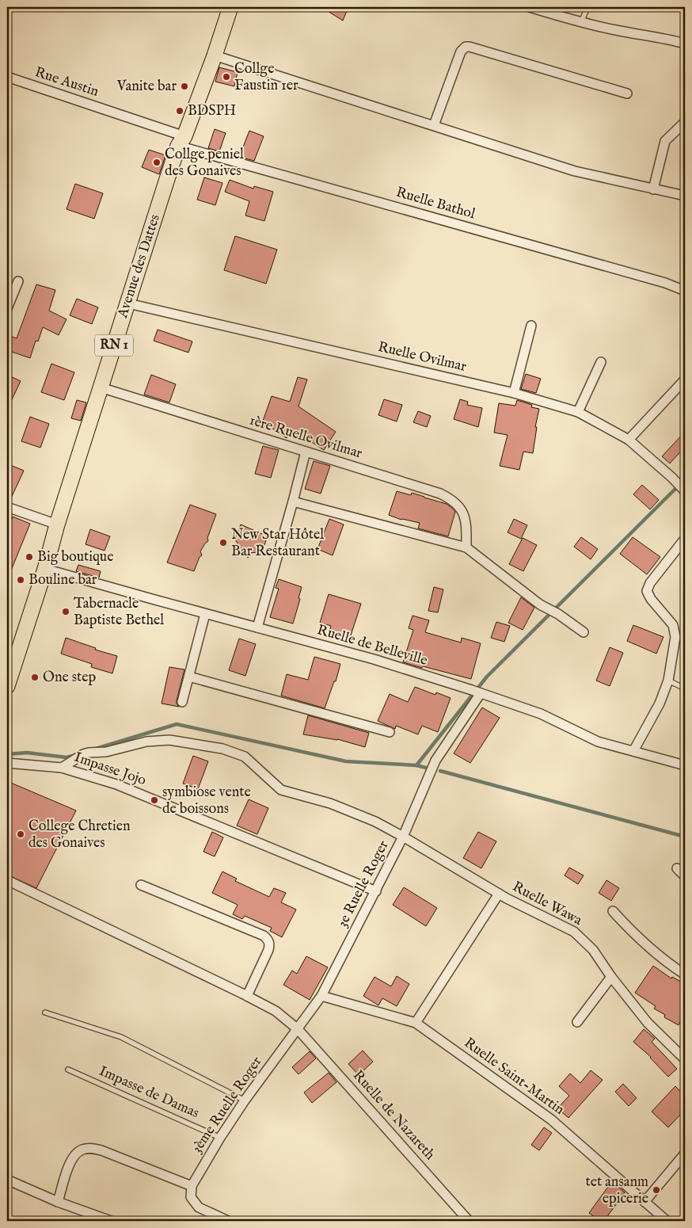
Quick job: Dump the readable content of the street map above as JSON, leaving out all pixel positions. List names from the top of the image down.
{
  "streets": {
    "main road": ["Avenue des Dattes", "RN 1"],
    "street": [
      "Rue Austin",
      "Ruelle Bathol",
      "Ruelle Ovilmar",
      "1ère Ruelle Ovilmar",
      "Ruelle de Belleville",
      "Impasse Jojo",
      "3e Ruelle Roger",
      "Ruelle Wawa",
      "Ruelle Saint-Martin",
      "3ème Ruelle Roger",
      "Ruelle de Nazareth"
    ],
    "lane": ["Impasse de Damas"]
  },
  "crossings": [
    ["Rue Austin", "Ruelle Bathol"],
    ["Rue Austin", "Avenue des Dattes"],
    ["Ruelle Bathol", "Avenue des Dattes"],
    ["Avenue des Dattes", "Ruelle Ovilmar"],
    ["Avenue des Dattes", "1ère Ruelle Ovilmar"],
    ["Avenue des Dattes", "Ruelle de Belleville"],
    ["Ruelle de Belleville", "3e Ruelle Roger"],
    ["Impasse Jojo", "3e Ruelle Roger"],
    ["Impasse Jojo", "Ruelle Wawa"],
    ["3e Ruelle Roger", "Ruelle Wawa"],
    ["3e Ruelle Roger", "Ruelle Saint-Martin"],
    ["3e Ruelle Roger", "3ème Ruelle Roger"],
    ["Ruelle Saint-Martin", "3ème Ruelle Roger"],
    ["Impasse de Damas", "3ème Ruelle Roger"],
    ["3ème Ruelle Roger", "Ruelle de Nazareth"]
  ],
  "places": [
    "Collge Faustin 1er",
    "Vanite bar",
    "BDSPH",
    "Collge peniel des Gonaives",
    "New Star Hôtel Bar Restaurant",
    "Big boutique",
    "Bouline bar",
    "Tabernacle Baptiste Bethel",
    "One step",
    "symbiose vente de boissons",
    "College Chretien des Gonaives",
    "tet ansanm epicerie"
  ]
}
